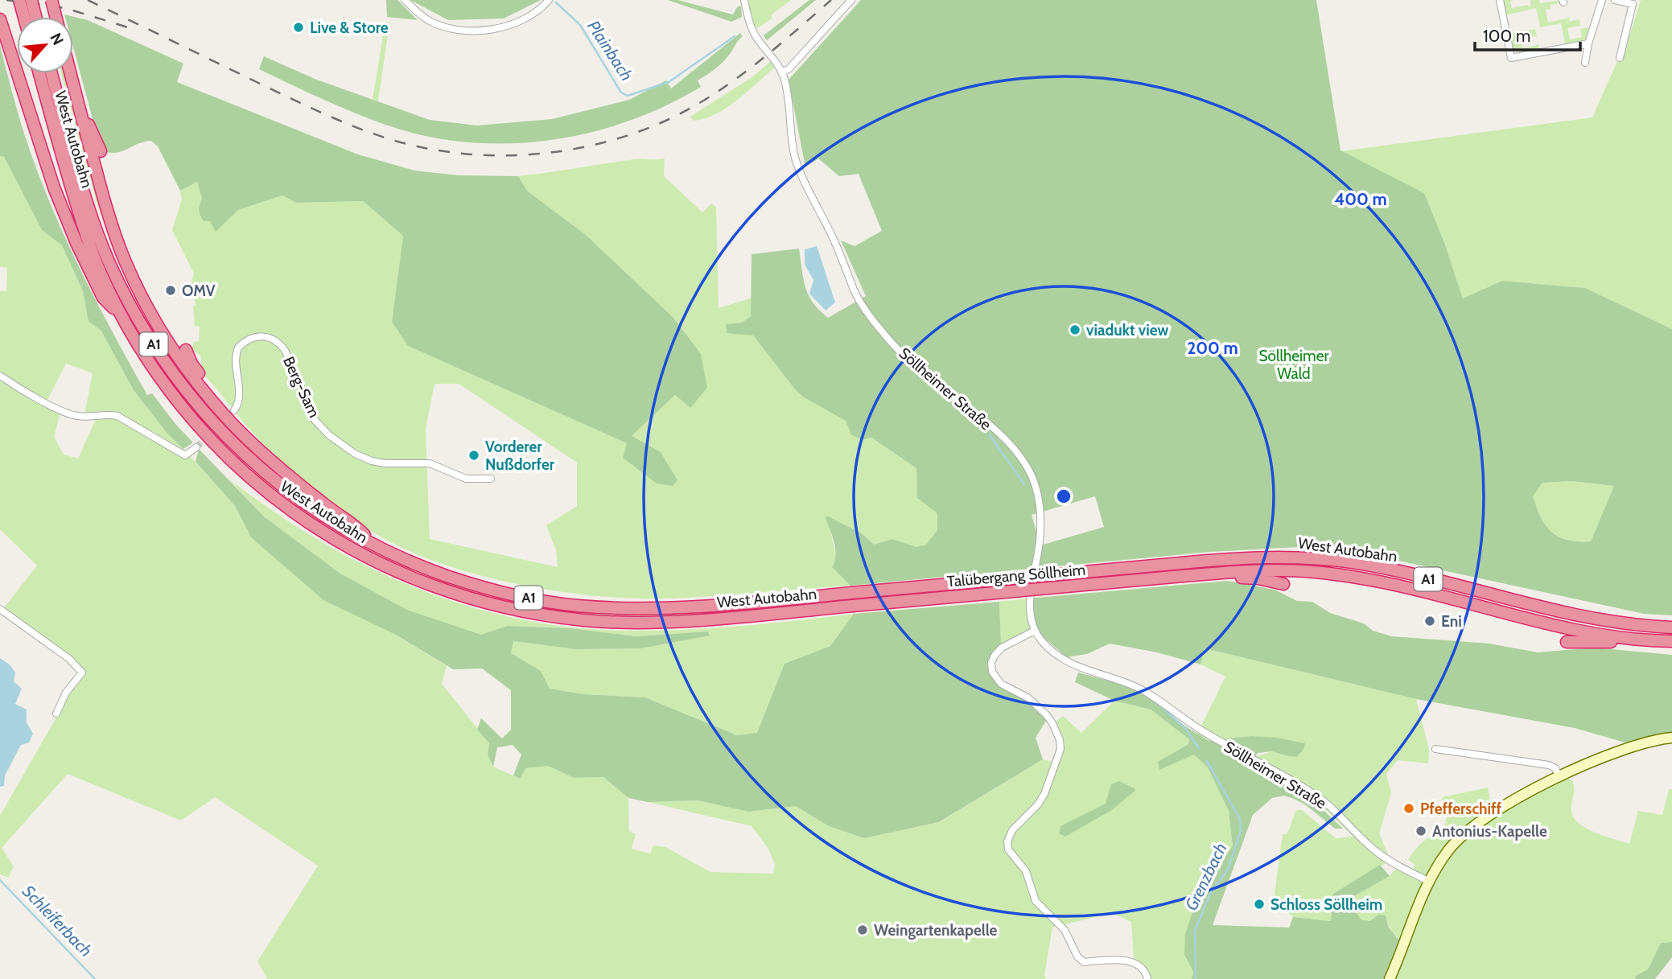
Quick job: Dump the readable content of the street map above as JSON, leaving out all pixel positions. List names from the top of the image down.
{
  "streets": {
    "highway": ["West Autobahn", "A1", "Talübergang Söllheim"],
    "street": ["Berg-Sam", "Söllheimer Straße"]
  },
  "crossings": [
    ["West Autobahn", "Talübergang Söllheim"]
  ],
  "water": ["Plainbach", "Grenzbach", "Schleiferbach"],
  "parks": ["Söllheimer Wald"],
  "places": [
    "Live & Store",
    "OMV",
    "viadukt view",
    "Vorderer Nußdorfer",
    "Eni",
    "Pfefferschiff",
    "Antonius-Kapelle",
    "Schloss Söllheim",
    "Weingartenkapelle"
  ],
  "scale_bar": "100 m",
  "north": "top right",
  "rings": ["400 m", "200 m"]
}
